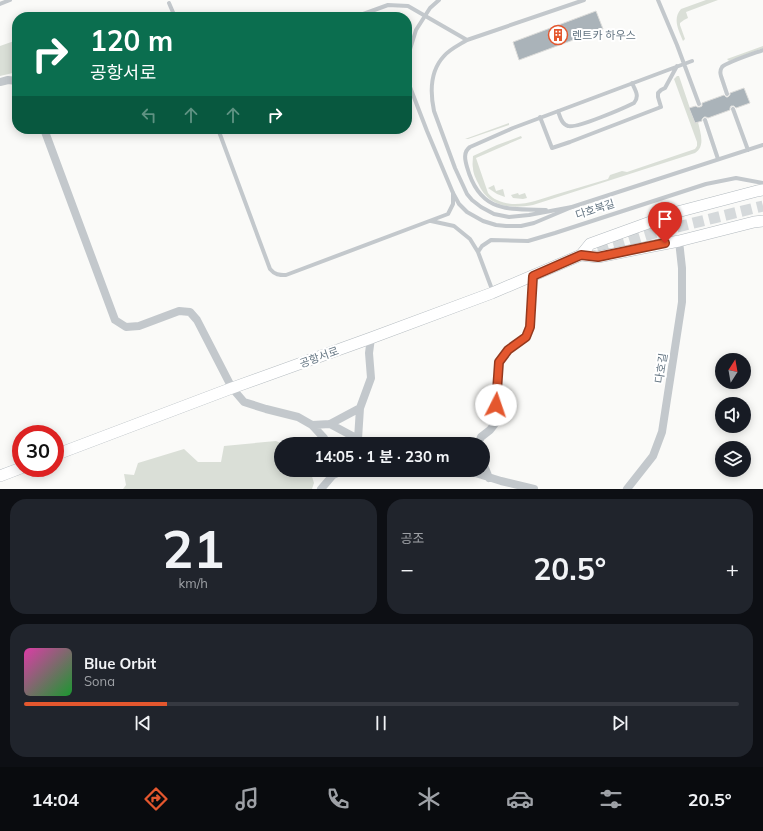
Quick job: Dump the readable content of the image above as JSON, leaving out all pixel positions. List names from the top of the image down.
{
  "streets": {
    "street": ["공항서로", "다호길"],
    "lane": ["다호북길"]
  },
  "places": {
    "building": ["렌트카 하우스"]
  },
  "north": "top",
  "page": {
    "turn": ["120 m", "공항서로"],
    "limit": "30",
    "trip": "14:05 · 1 분 · 230 m",
    "tile": [
      ["21", "km/h"],
      "공조"
    ],
    "heat": ["−", "20.5°", "+"],
    "song": ["Blue Orbit", "Sona"],
    "tabs": ["14:04", "20.5°"]
  }
}
